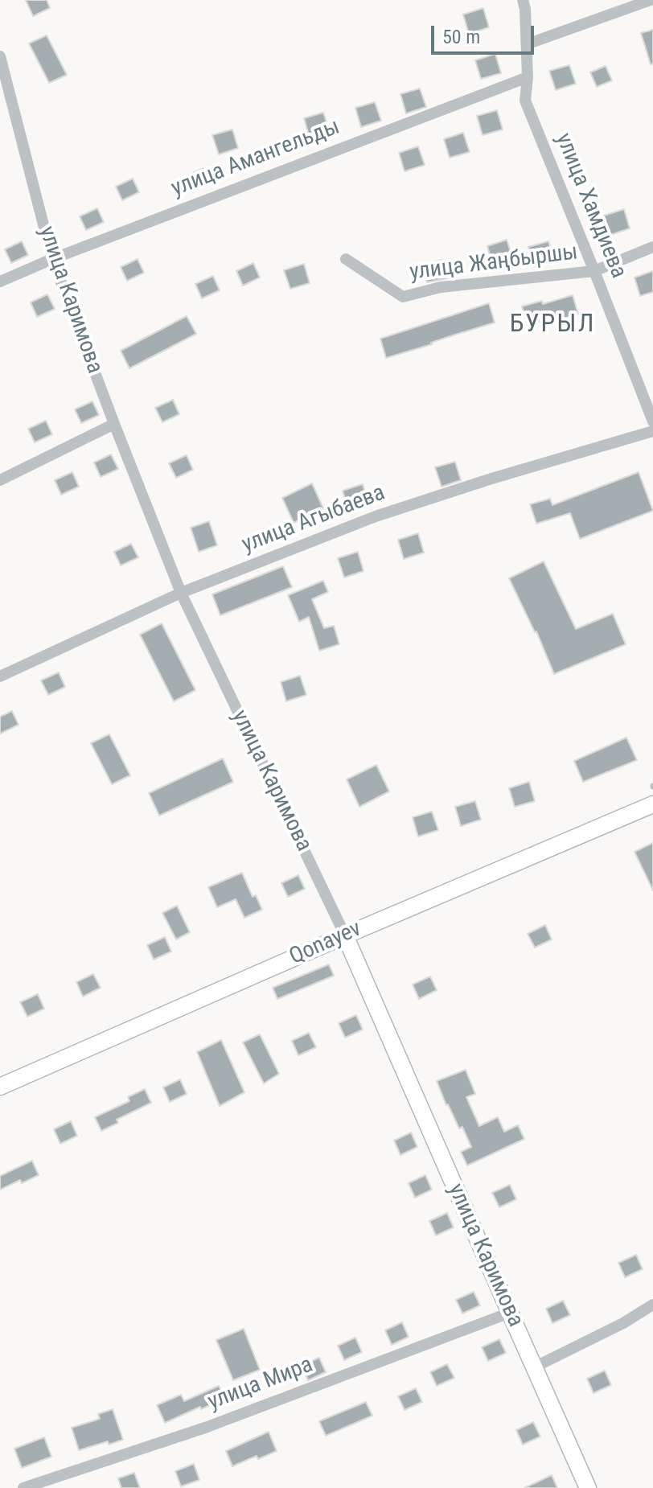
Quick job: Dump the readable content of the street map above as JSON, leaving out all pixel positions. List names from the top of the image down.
{
  "streets": {
    "main road": ["улица Каримова", "Qonayev"],
    "street": [
      "улица Амангельды",
      "улица Хамдиева",
      "улица Жаңбыршы",
      "улица Агыбаева",
      "улица Мира"
    ]
  },
  "crossings": [
    ["улица Амангельды", "улица Хамдиева"],
    ["улица Амангельды", "улица Каримова"],
    ["улица Хамдиева", "улица Жаңбыршы"],
    ["улица Каримова", "улица Агыбаева"],
    ["улица Каримова", "Qonayev"],
    ["улица Каримова", "улица Мира"]
  ],
  "districts": ["БУРЫЛ"],
  "scale_bar": "50 m"
}
